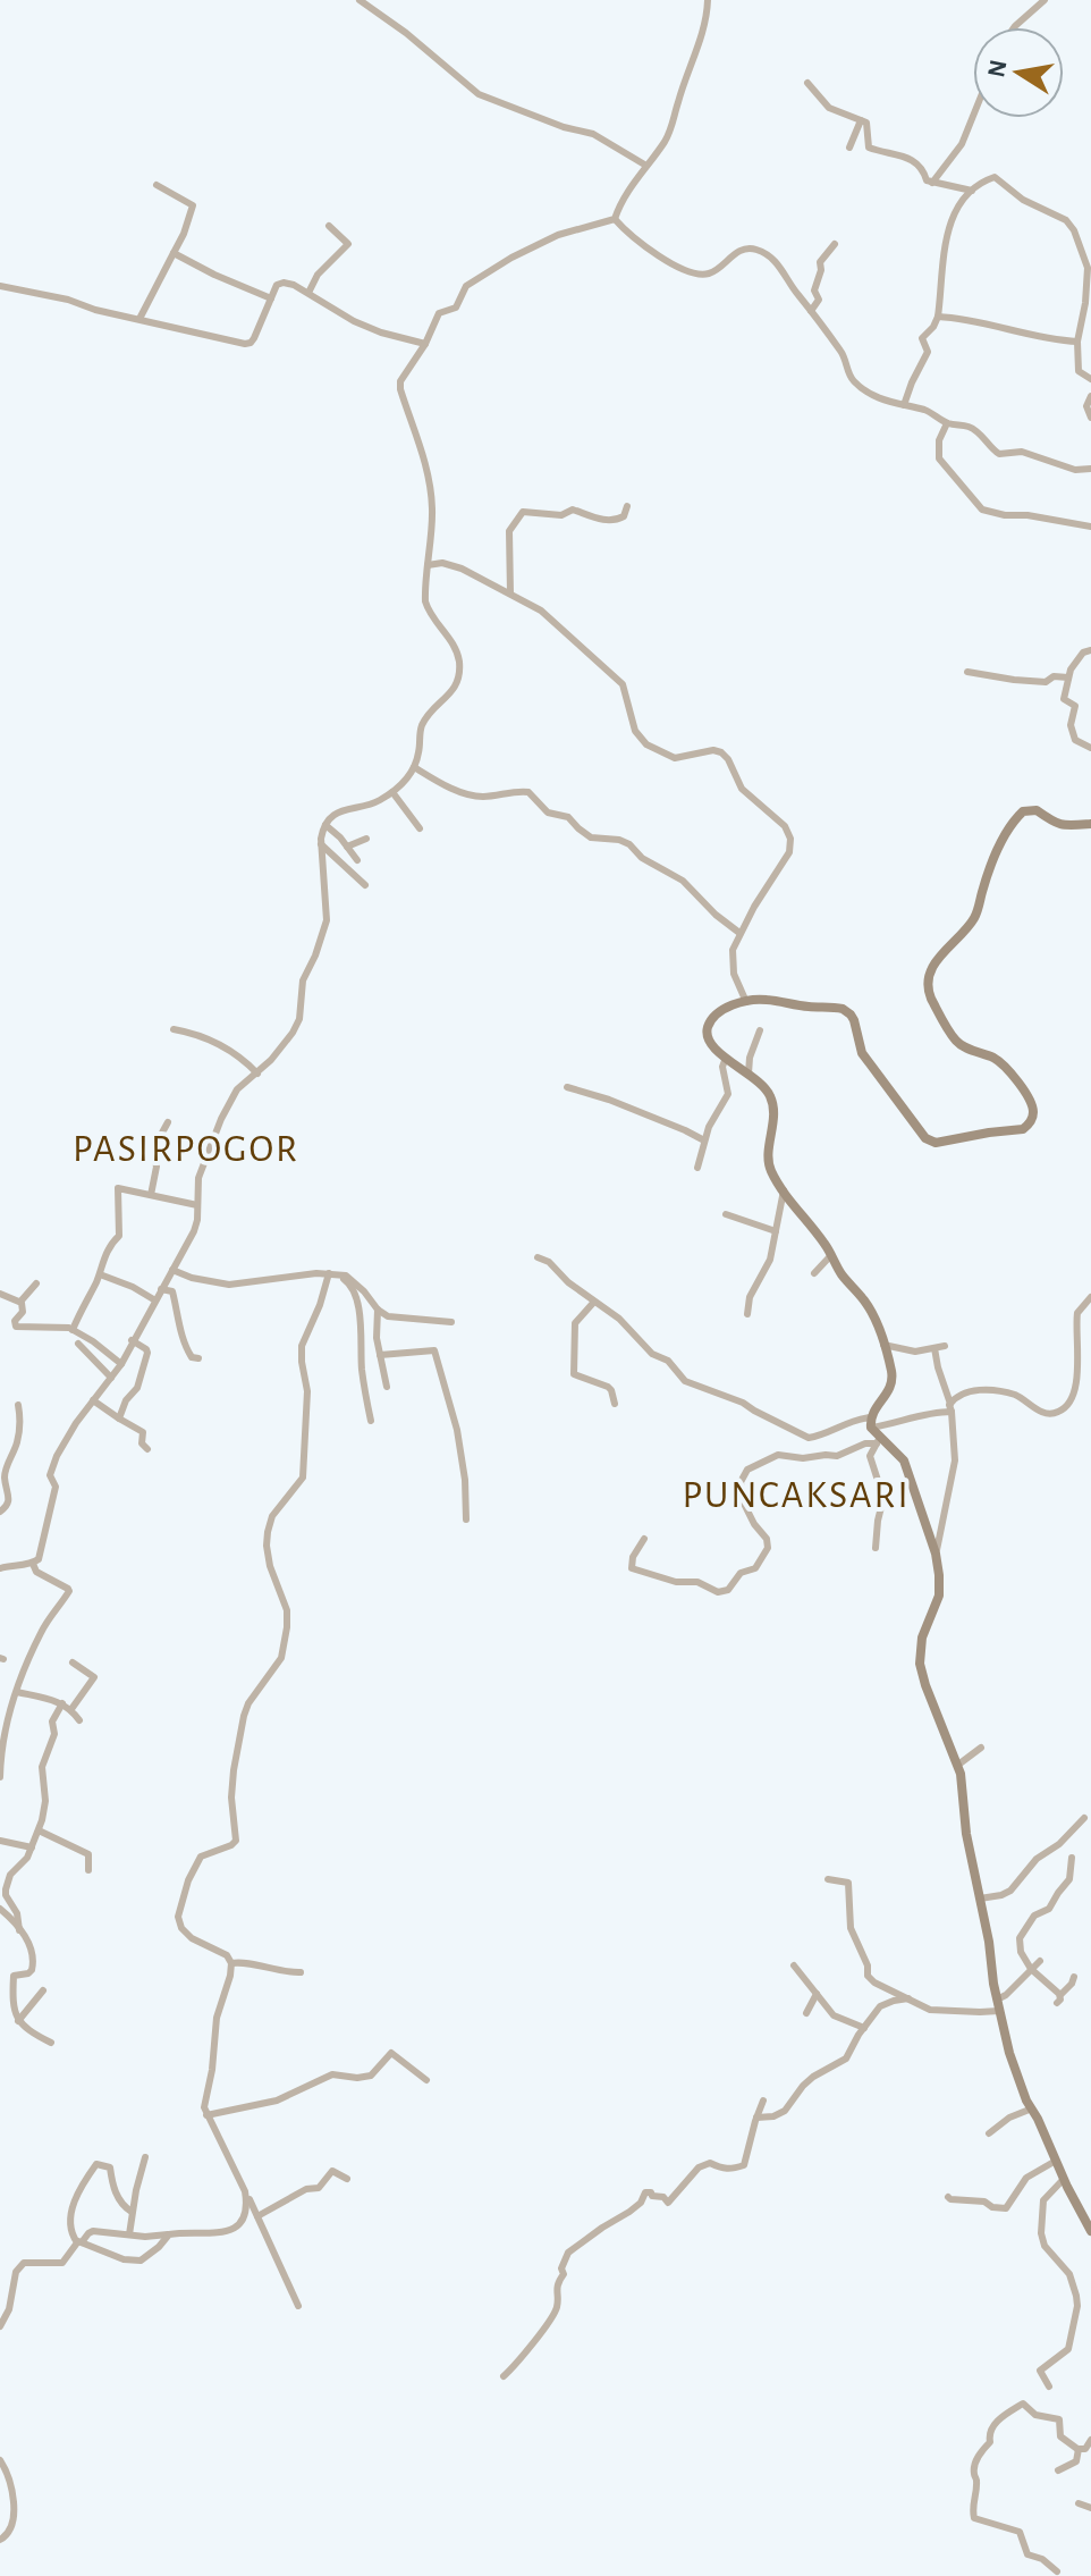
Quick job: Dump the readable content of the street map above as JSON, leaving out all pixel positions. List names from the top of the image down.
{
  "districts": ["PASIRPOGOR", "PUNCAKSARI"],
  "north": "left"
}
